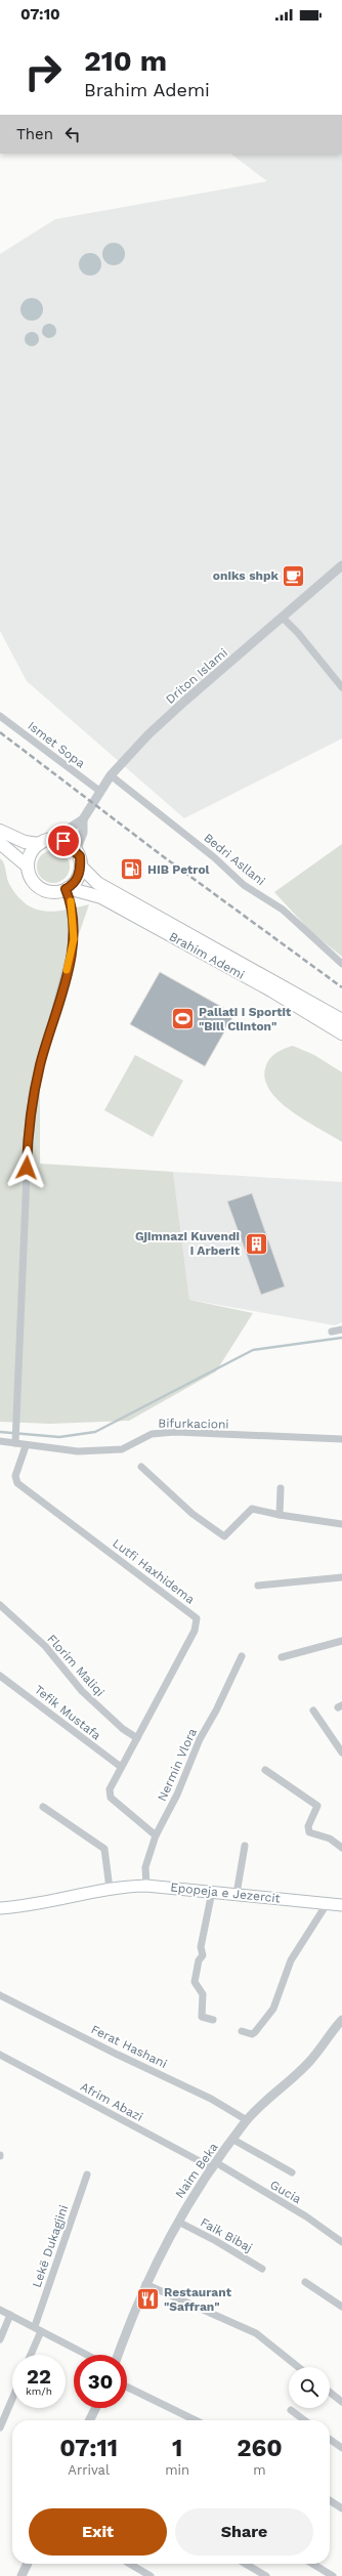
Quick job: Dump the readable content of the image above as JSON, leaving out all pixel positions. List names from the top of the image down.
{
  "streets": {
    "main road": ["Brahim Ademi", "Epopeja e Jezercit"],
    "street": [
      "Driton Islami",
      "Ismet Sopa",
      "Bedri Asllani",
      "Bifurkacioni",
      "Lutfi Haxhidema",
      "Florim Maliqi",
      "Tefik Mustafa",
      "Nermin Vlora",
      "Ferat Hashani",
      "Afrim Abazi",
      "Naim Beka",
      "Gucia",
      "Faik Bibaj",
      "Lekë Dukagjini"
    ]
  },
  "crossings": [
    ["Driton Islami", "Ismet Sopa"],
    ["Driton Islami", "Bedri Asllani"],
    ["Driton Islami", "Brahim Ademi"],
    ["Bifurkacioni", "Lutfi Haxhidema"],
    ["Lutfi Haxhidema", "Florim Maliqi"],
    ["Lutfi Haxhidema", "Tefik Mustafa"],
    ["Lutfi Haxhidema", "Nermin Vlora"],
    ["Nermin Vlora", "Epopeja e Jezercit"],
    ["Ferat Hashani", "Naim Beka"],
    ["Afrim Abazi", "Naim Beka"],
    ["Afrim Abazi", "Gucia"],
    ["Naim Beka", "Gucia"],
    ["Naim Beka", "Faik Bibaj"]
  ],
  "places": {
    "cafe": ["oniks shpk"],
    "fuel station": ["HIB Petrol"],
    "sports": ["Pallati i Sportit \"Bill Clinton\""],
    "building": ["Gjimnazi Kuvendi i Arberit"],
    "restaurant": ["Restaurant \"Saffran\""]
  },
  "page": {
    "status": "07:10",
    "turn": ["210 m", "Brahim Ademi"],
    "then": "Then",
    "speed": "22 km/h",
    "limit": "30",
    "eta": [
      "07:11",
      "Arrival",
      "1",
      "min",
      "260",
      "m"
    ],
    "buttons": ["Exit", "Share"]
  }
}
